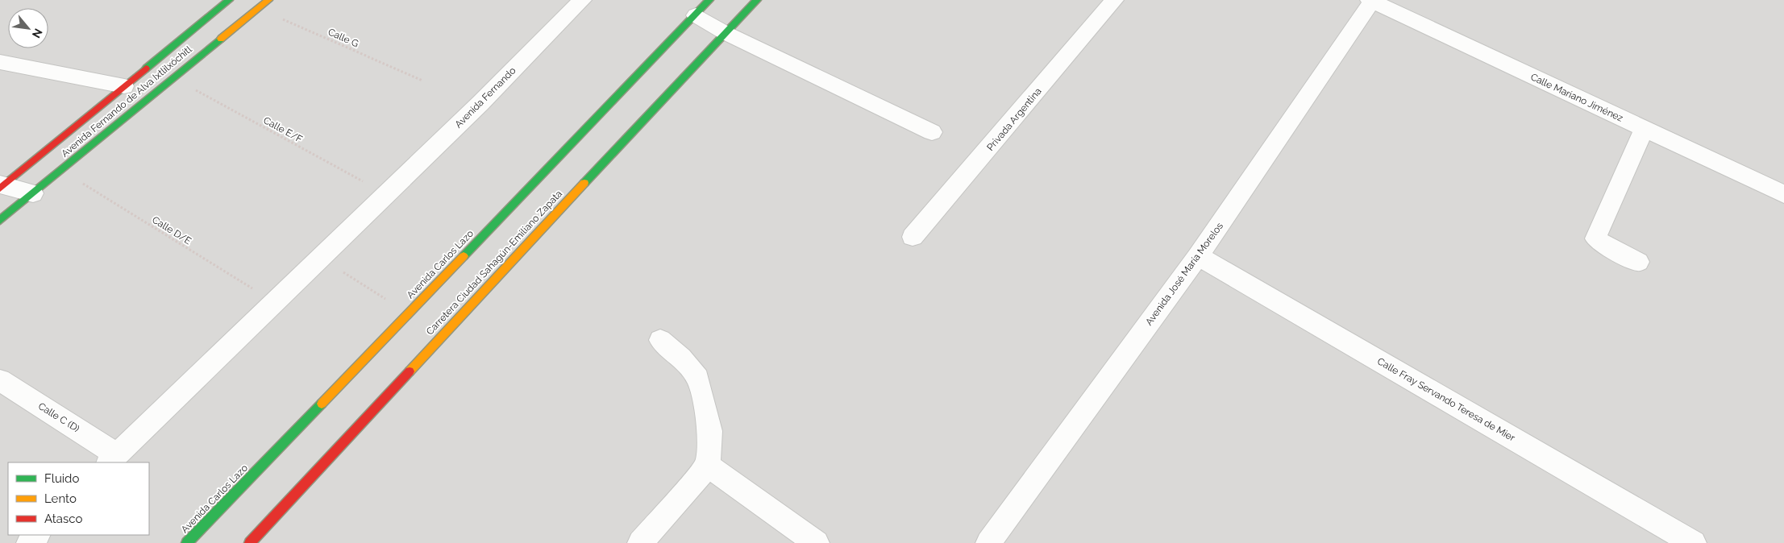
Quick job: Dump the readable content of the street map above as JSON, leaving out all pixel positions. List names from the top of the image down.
{
  "streets": {
    "main road": ["Avenida Fernando de Alva Ixtlilxóchitl", "Carretera Ciudad Sahagún-Emiliano Zapata", "Avenida Carlos Lazo"],
    "street": [
      "Avenida Fernando",
      "Calle Mariano Jiménez",
      "Privada Argentina",
      "Avenida José María Morelos",
      "Calle Fray Servando Teresa de Mier",
      "Calle C (D)"
    ],
    "path": ["Calle G", "Calle E/F", "Calle D/E"]
  },
  "crossings": [
    ["Calle G", "Avenida Fernando de Alva Ixtlilxóchitl"],
    ["Avenida Fernando", "Calle E/F"],
    ["Avenida Fernando", "Calle D/E"],
    ["Avenida Fernando", "Calle C (D)"],
    ["Calle Mariano Jiménez", "Avenida José María Morelos"],
    ["Avenida Fernando de Alva Ixtlilxóchitl", "Calle E/F"],
    ["Avenida Fernando de Alva Ixtlilxóchitl", "Calle D/E"],
    ["Avenida José María Morelos", "Calle Fray Servando Teresa de Mier"]
  ],
  "legend": ["Fluido", "Lento", "Atasco"],
  "north": "bottom right"
}
